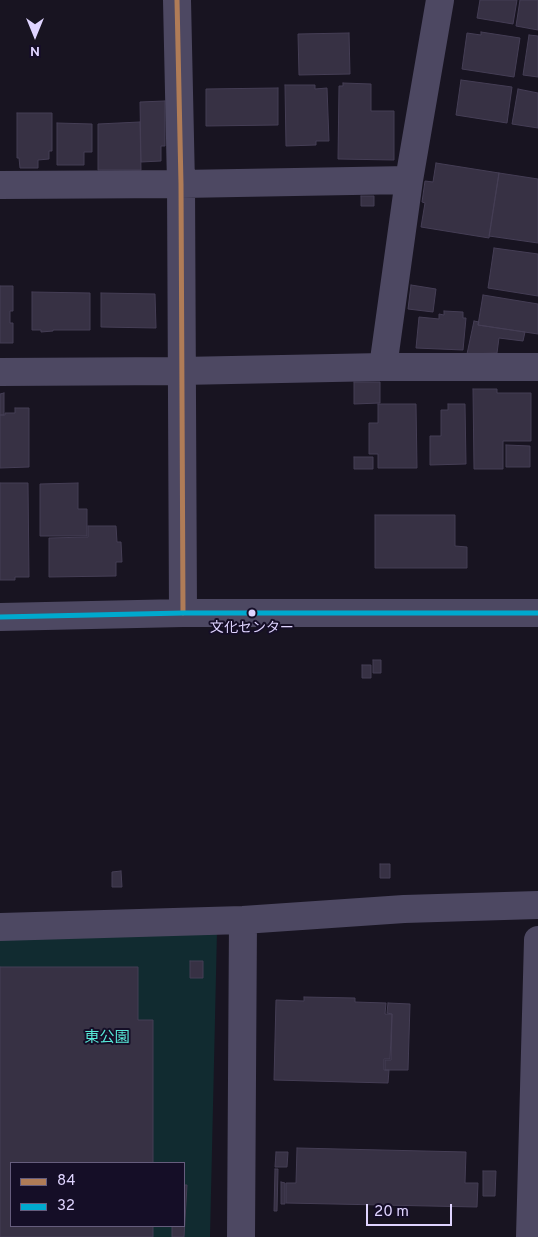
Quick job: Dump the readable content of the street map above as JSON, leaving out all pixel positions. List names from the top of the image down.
{
  "parks": ["東公園"],
  "places": ["文化センター"],
  "lines": ["transit line 84", "transit line 32"],
  "legend": ["84", "32"],
  "scale_bar": "20 m",
  "north": "bottom"
}
